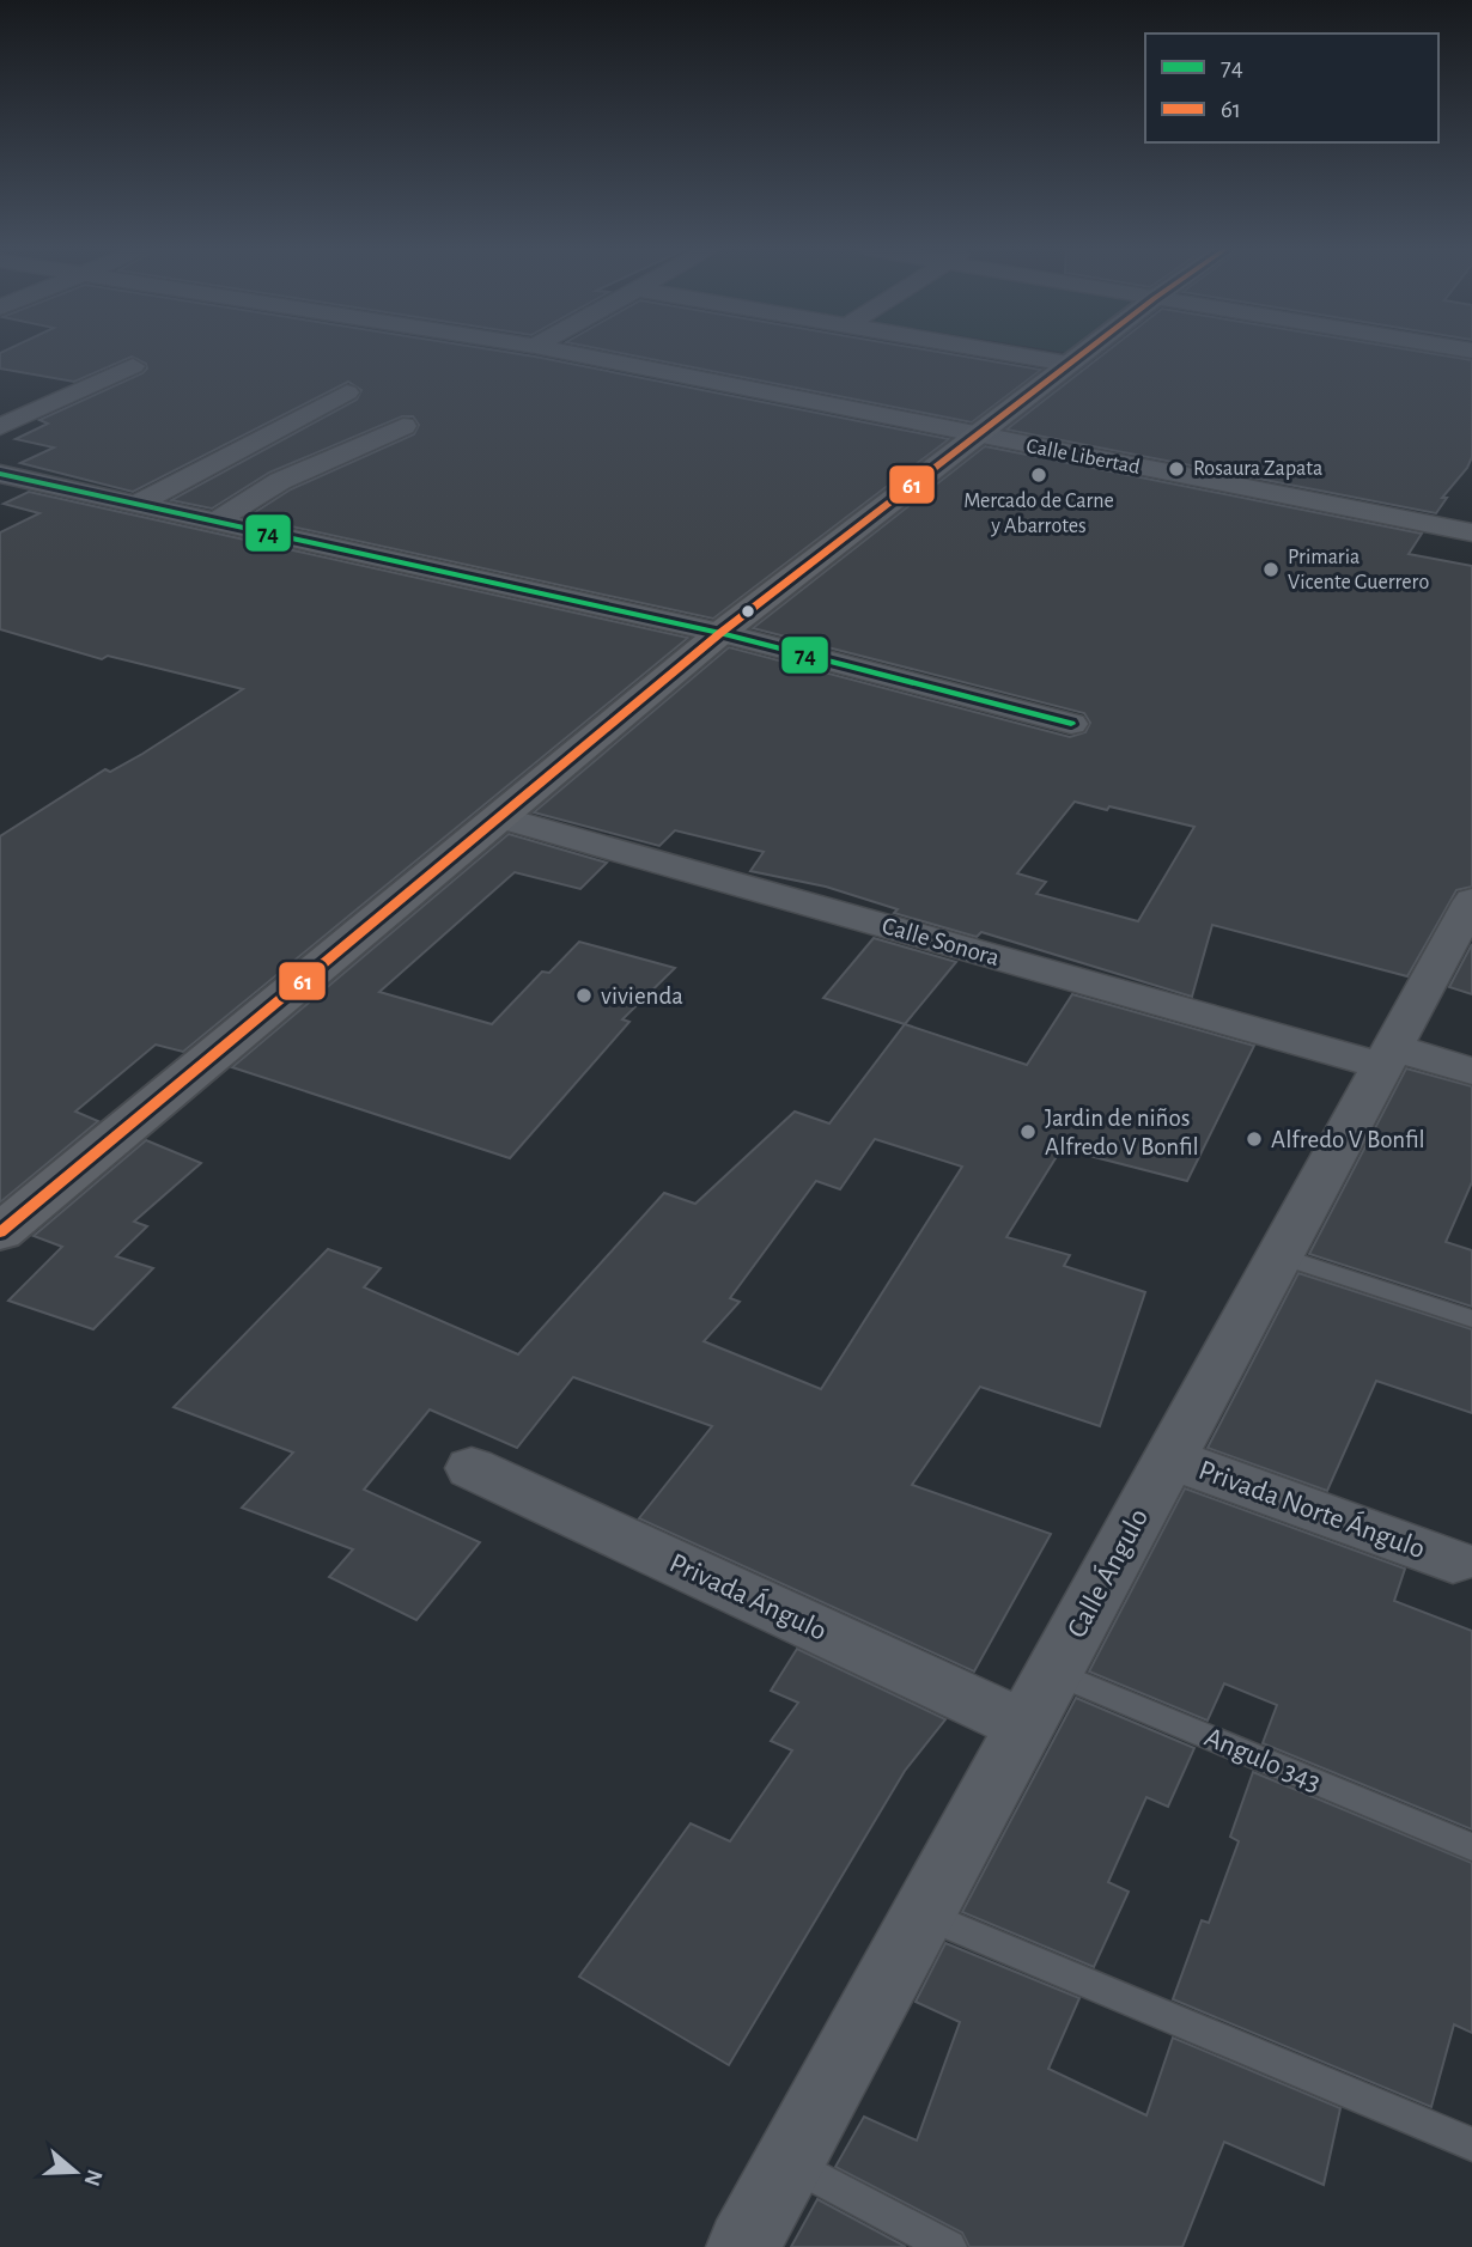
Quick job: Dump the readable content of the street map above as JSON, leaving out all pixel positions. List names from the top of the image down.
{
  "streets": {
    "street": [
      "Calle Libertad",
      "Calle Sonora",
      "Privada Norte Ángulo",
      "Calle Ángulo",
      "Privada Ángulo"
    ],
    "lane": ["Angulo 343"]
  },
  "crossings": [
    ["Calle Sonora", "Calle Ángulo"],
    ["Privada Norte Ángulo", "Calle Ángulo"],
    ["Calle Ángulo", "Privada Ángulo"],
    ["Calle Ángulo", "Angulo 343"]
  ],
  "places": [
    "Rosaura Zapata",
    "Mercado de Carne y Abarrotes",
    "Primaria Vicente Guerrero",
    "vivienda",
    "Jardin de niños Alfredo V Bonfil",
    "Alfredo V Bonfil"
  ],
  "lines": ["transit line 61", "transit line 74"],
  "legend": ["74", "61"],
  "north": "right"
}
